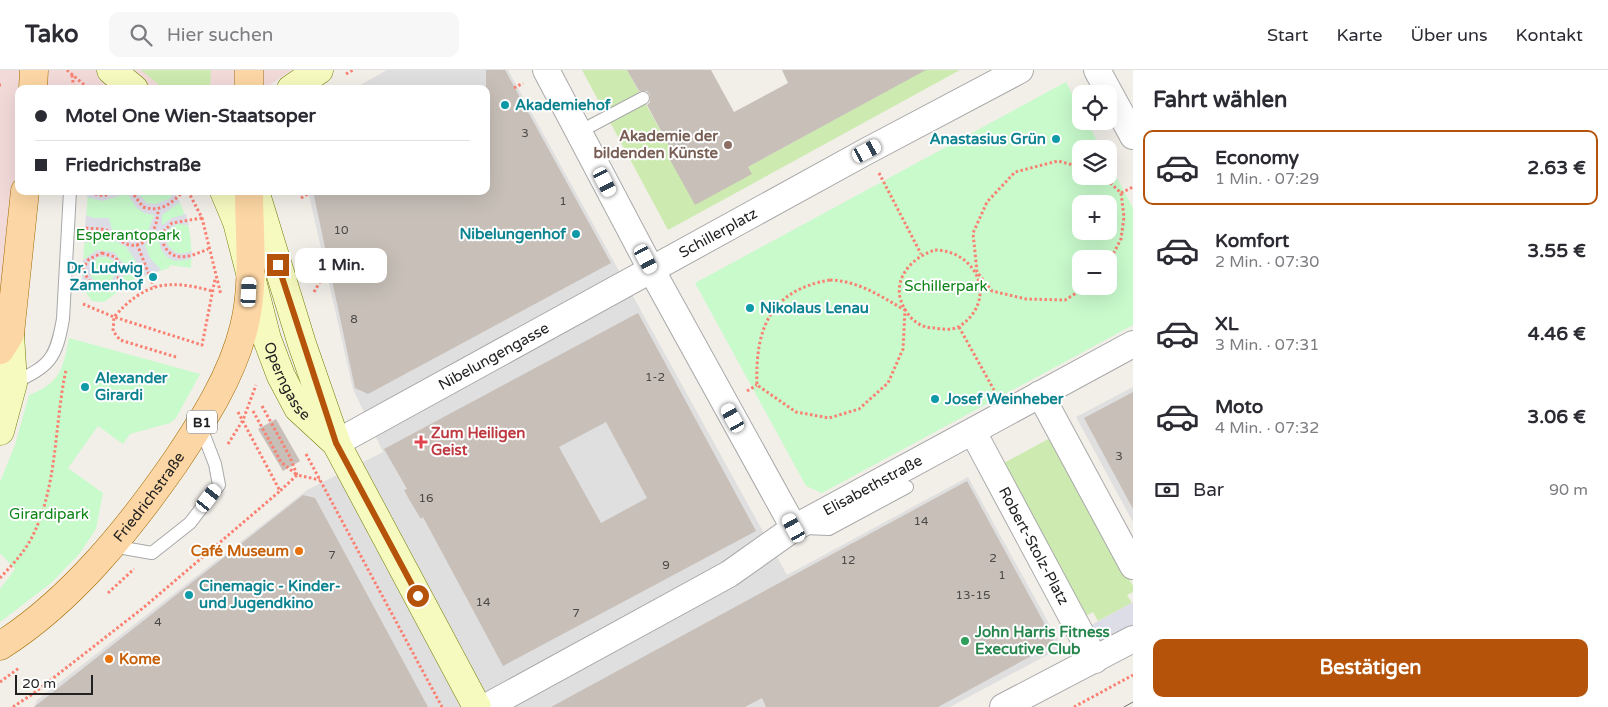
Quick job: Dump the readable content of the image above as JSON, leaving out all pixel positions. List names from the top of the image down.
{
  "streets": {
    "main road": ["Operngasse", "B1", "Friedrichstraße"],
    "street": [
      "Schillerplatz",
      "Nibelungengasse",
      "Elisabethstraße",
      "Robert-Stolz-Platz"
    ]
  },
  "crossings": [
    ["Schillerplatz", "Nibelungengasse"],
    ["Nibelungengasse", "Operngasse"],
    ["Operngasse", "Friedrichstraße"],
    ["Elisabethstraße", "Robert-Stolz-Platz"]
  ],
  "parks": ["Esperantopark", "Schillerpark", "Girardipark"],
  "places": {
    "other": [
      "Akademiehof",
      "Anastasius Grün",
      "Akademie der bildenden Künste",
      "Nibelungenhof",
      "Dr. Ludwig Zamenhof",
      "Nikolaus Lenau",
      "Alexander Girardi",
      "Josef Weinheber",
      "Café Museum",
      "Cinemagic - Kinder- und Jugendkino",
      "John Harris Fitness Executive Club",
      "Kome"
    ],
    "health": ["Zum Heiligen Geist"]
  },
  "house_numbers": [
    "3",
    "1",
    "10",
    "8",
    "1-2",
    "3",
    "16",
    "14",
    "7",
    "2",
    "12",
    "9",
    "1",
    "13-15",
    "14",
    "7",
    "4"
  ],
  "scale_bar": "20 m",
  "page": {
    "header": "Tako",
    "search": "Hier suchen",
    "nav": [
      "Start",
      "Karte",
      "Über uns",
      "Kontakt"
    ],
    "heading": "Fahrt wählen",
    "map_buttons": ["+", "−"],
    "banner": ["Motel One Wien-Staatsoper", "Friedrichstraße"],
    "list": [
      {
        "name": "Economy",
        "note": "1 Min. · 07:29",
        "value": "2.63 €"
      },
      {
        "name": "Komfort",
        "note": "2 Min. · 07:30",
        "value": "3.55 €"
      },
      {
        "name": "XL",
        "note": "3 Min. · 07:31",
        "value": "4.46 €"
      },
      {
        "name": "Moto",
        "note": "4 Min. · 07:32",
        "value": "3.06 €"
      }
    ],
    "bubble": "1 Min.",
    "pay": ["Bar", "90 m"],
    "buttons": "Bestätigen",
    "scale": "20 m"
  }
}
